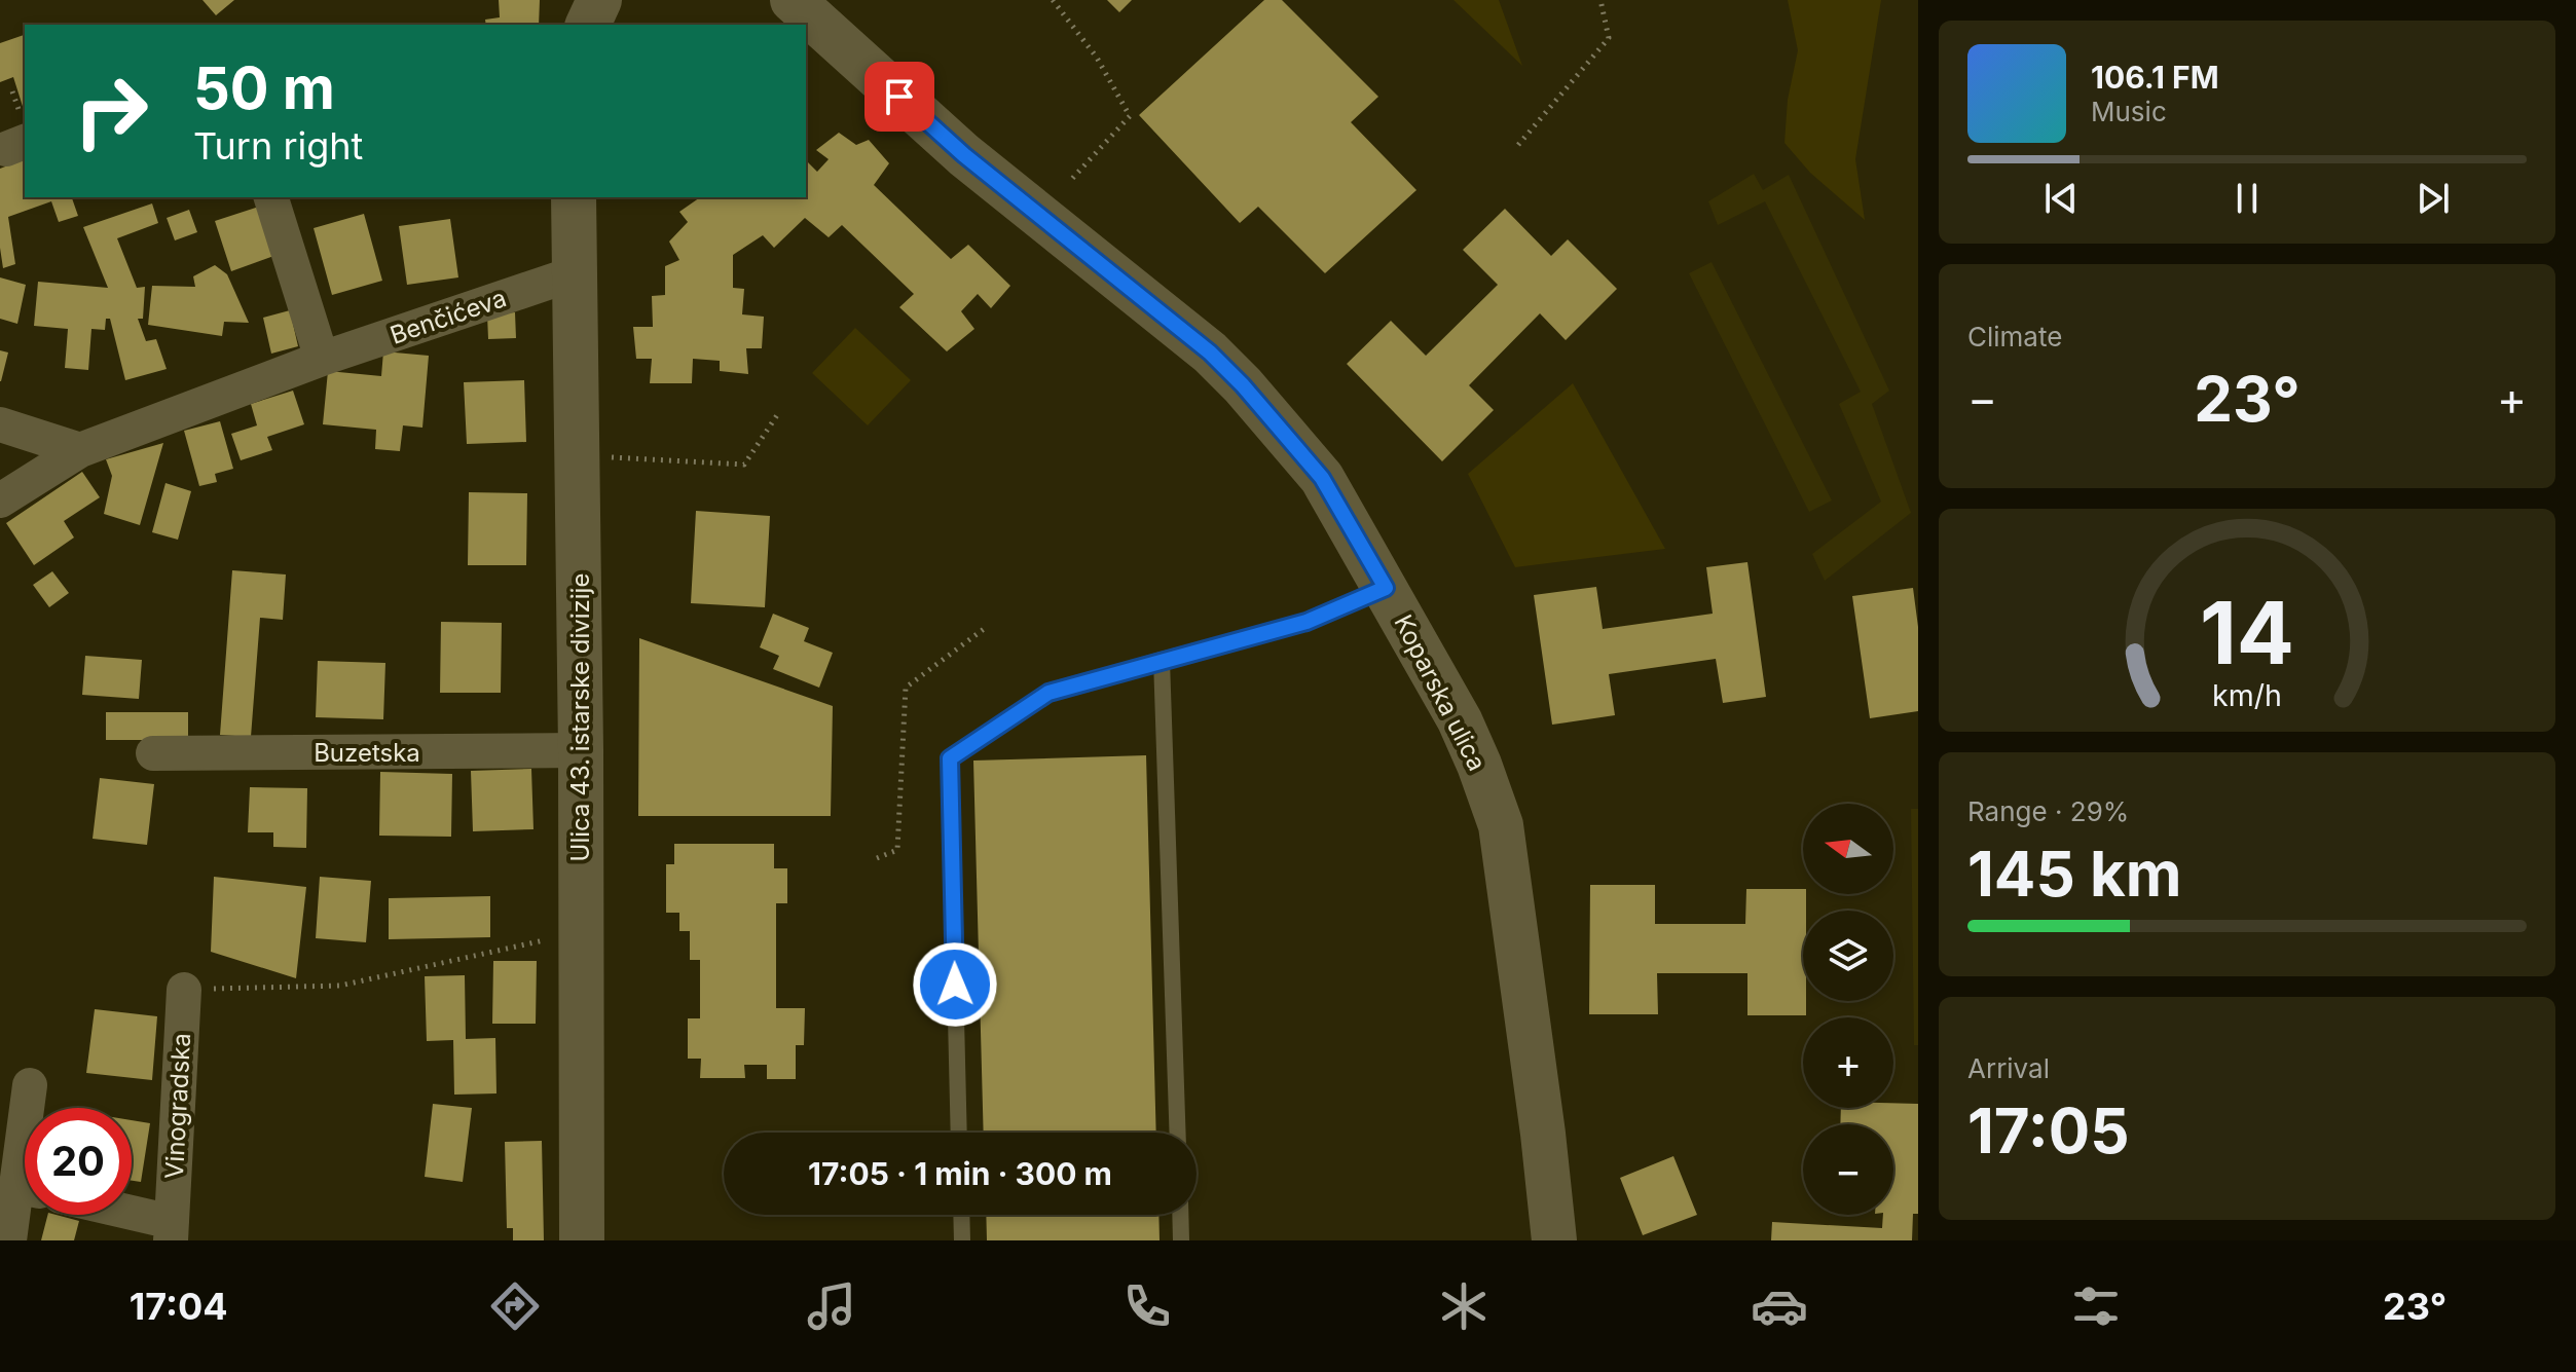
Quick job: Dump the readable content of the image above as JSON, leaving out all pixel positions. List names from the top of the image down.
{
  "streets": {
    "main road": ["Koparska ulica", "Ulica 43. istarske divizije"],
    "street": ["Benčićeva", "Buzetska", "Vinogradska"]
  },
  "crossings": [
    ["Benčićeva", "Ulica 43. istarske divizije"],
    ["Ulica 43. istarske divizije", "Buzetska"]
  ],
  "north": "left",
  "page": {
    "turn": ["50 m", "Turn right"],
    "song": ["106.1 FM", "Music"],
    "tile": [
      "Climate",
      ["Range · 29%", "145 km"],
      ["Arrival", "17:05"]
    ],
    "heat": ["−", "23°", "+"],
    "map_buttons": ["+", "−"],
    "limit": "20",
    "trip": "17:05 · 1 min · 300 m",
    "tabs": ["17:04", "23°"],
    "gauge": ["14", "km/h"]
  }
}
